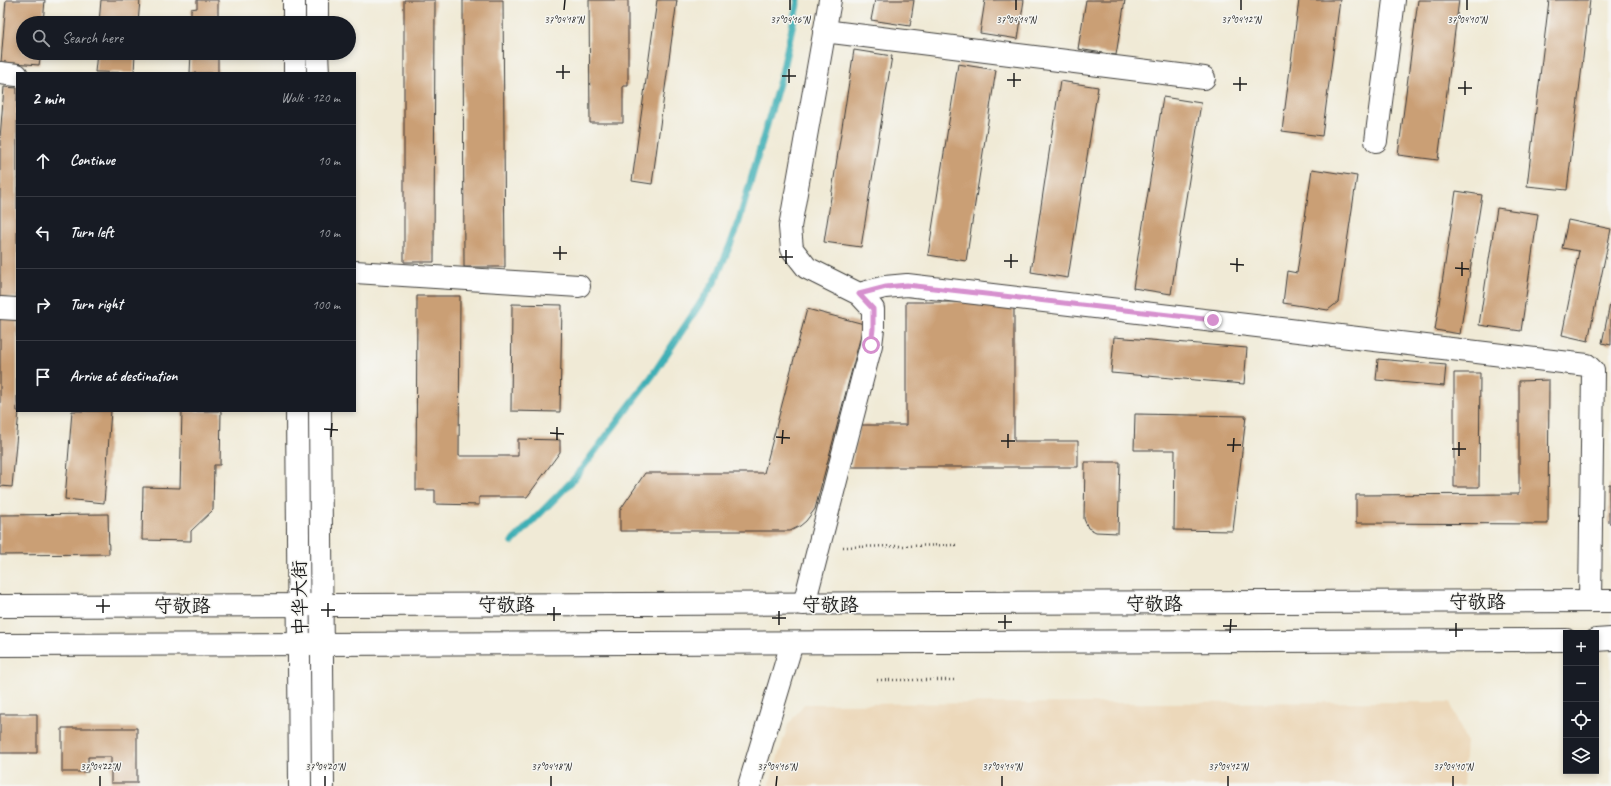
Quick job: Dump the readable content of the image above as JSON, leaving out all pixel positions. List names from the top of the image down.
{
  "streets": {
    "main road": ["中华大街", "守敬路"]
  },
  "crossings": [
    ["中华大街", "守敬路"]
  ],
  "page": {
    "search": "Search here",
    "heading": ["2 min", "Walk · 120 m"],
    "list": [
      ["Continue", "10 m"],
      ["Turn left", "10 m"],
      ["Turn right", "100 m"],
      "Arrive at destination"
    ],
    "map_buttons": ["+", "−"]
  },
  "coordinates": [
    "37°04'18\"N",
    "37°04'16\"N",
    "37°04'14\"N",
    "37°04'12\"N",
    "37°04'10\"N",
    "37°04'22\"N",
    "37°04'20\"N"
  ]
}
